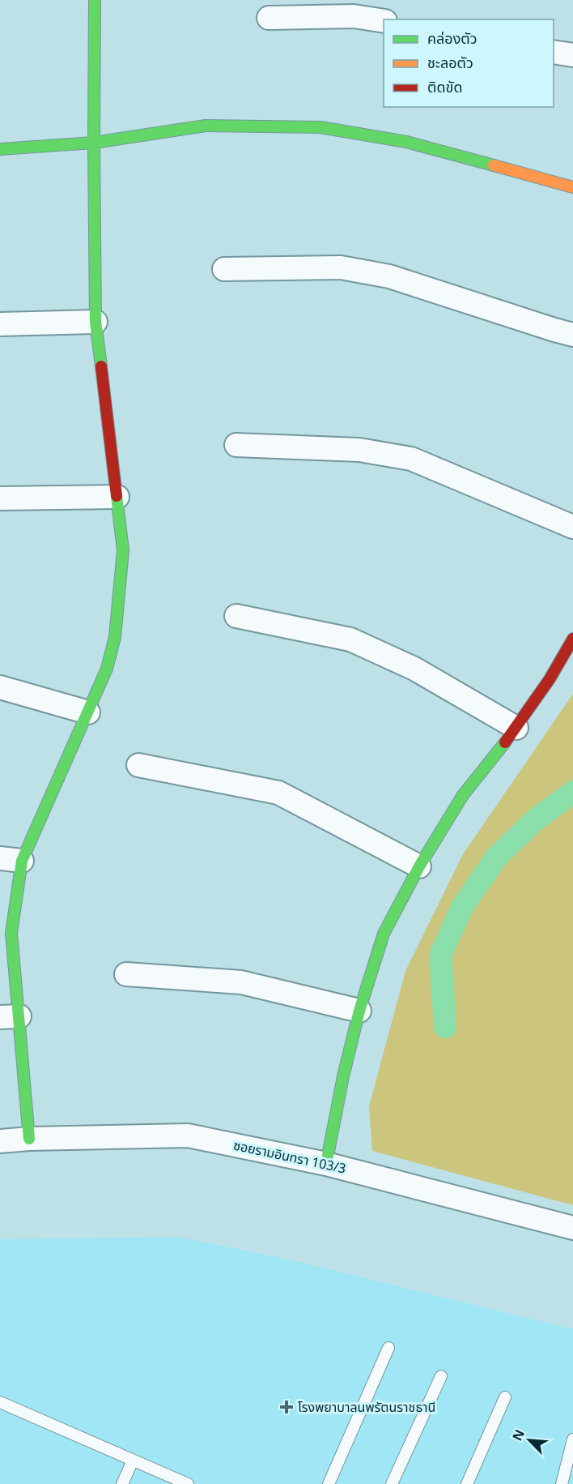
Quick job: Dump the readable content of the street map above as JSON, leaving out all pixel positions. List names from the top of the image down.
{
  "streets": {
    "street": ["ซอยรามอินทรา 103/3"]
  },
  "places": {
    "health": ["โรงพยาบาลนพรัตนราชธานี"]
  },
  "legend": ["คล่องตัว", "ชะลอตัว", "ติดขัด"],
  "north": "top left"
}
